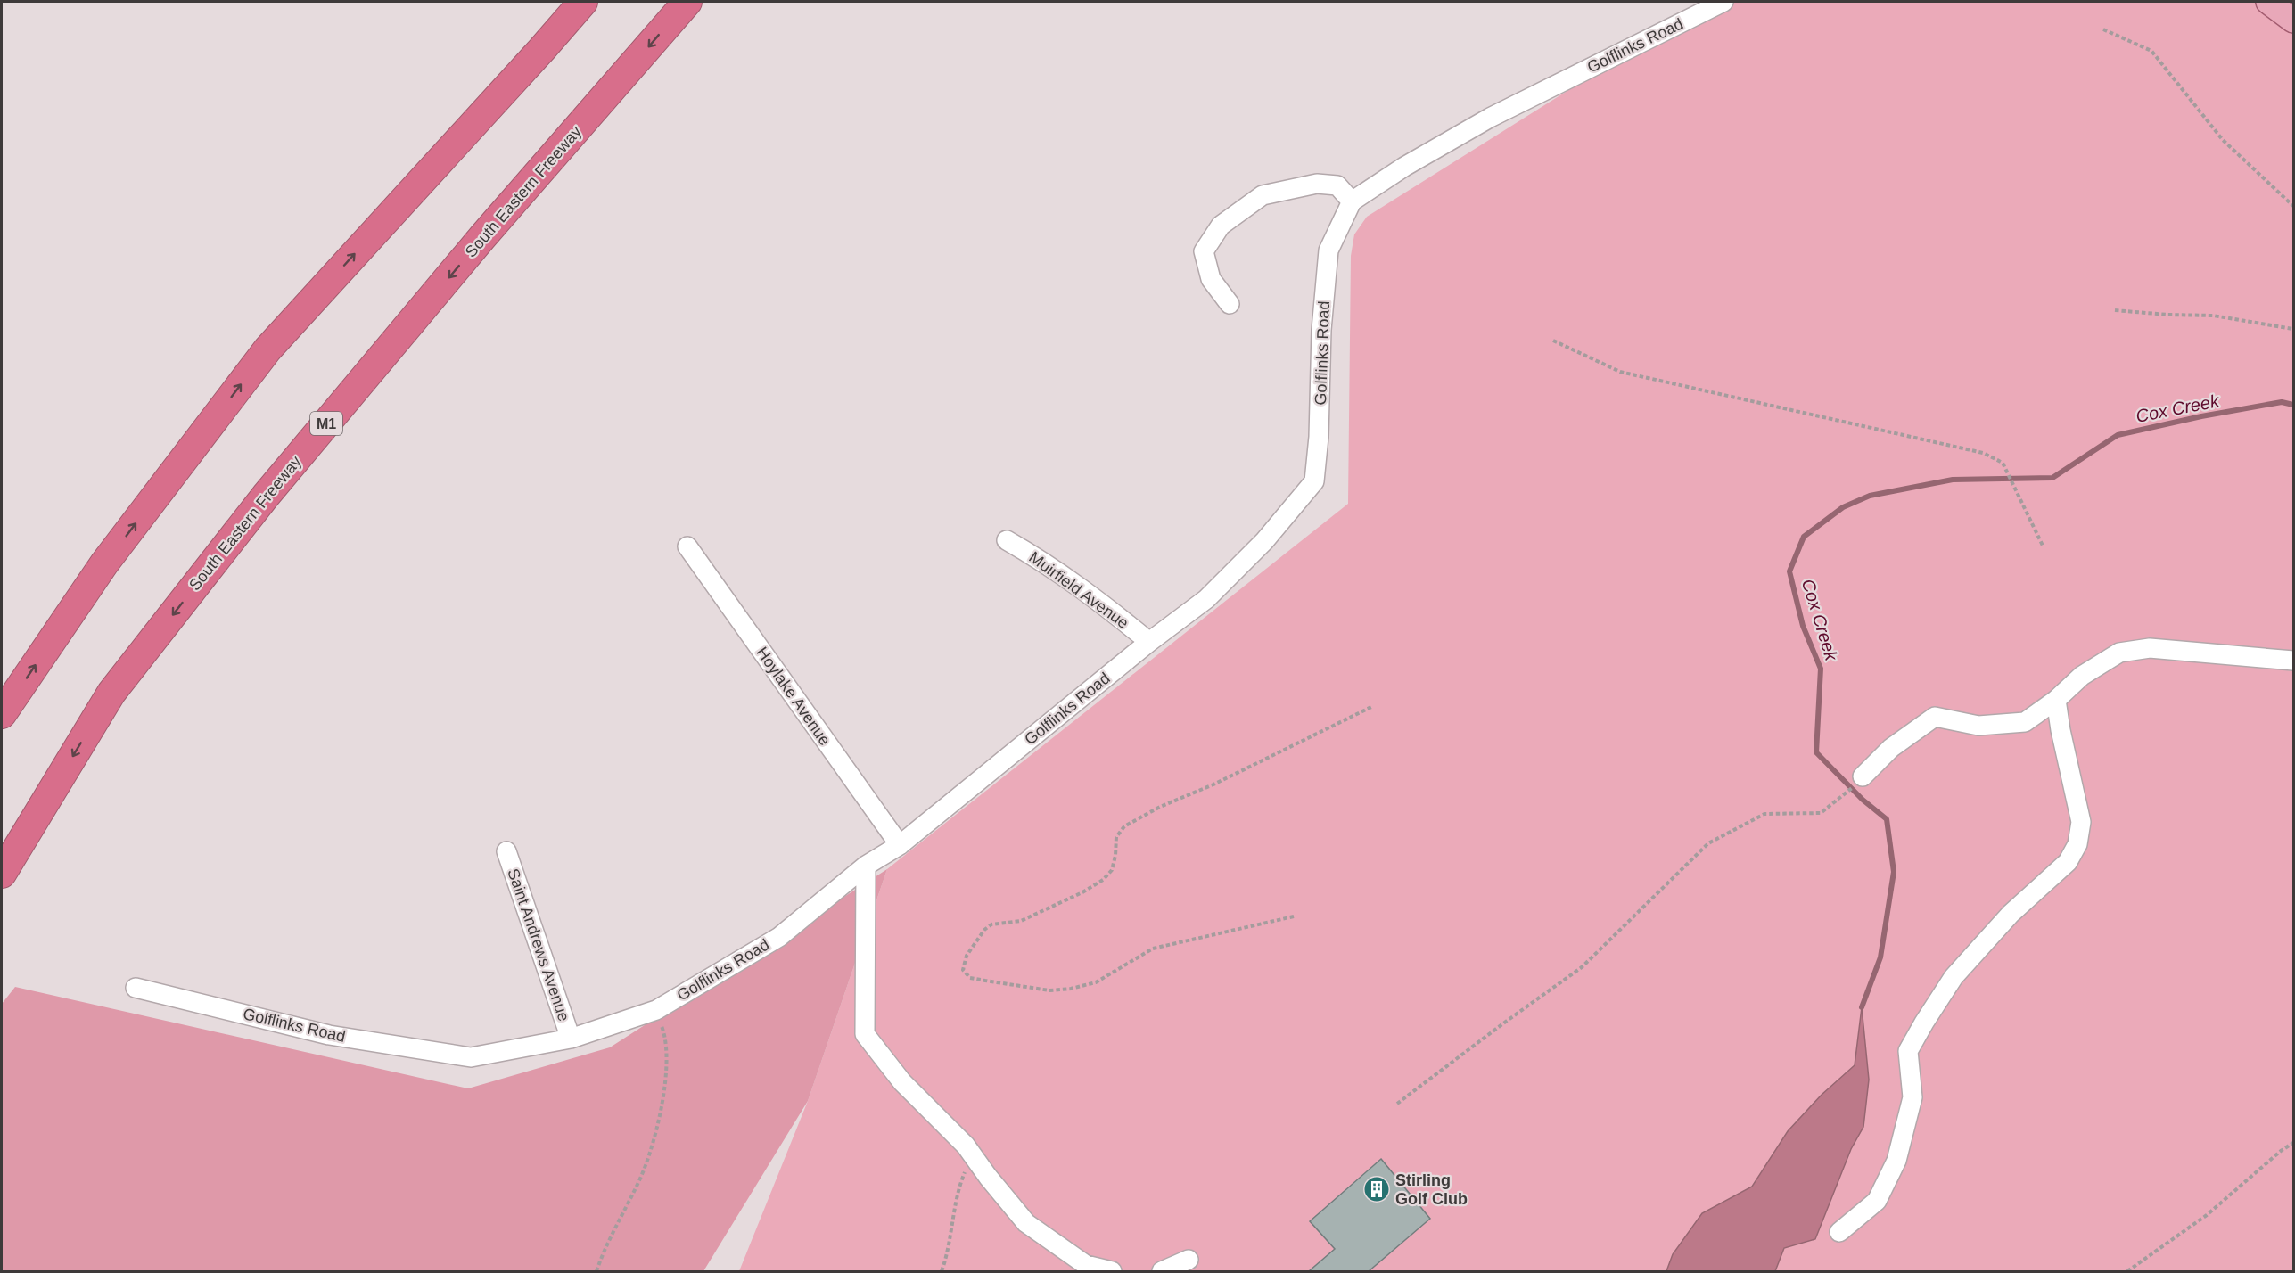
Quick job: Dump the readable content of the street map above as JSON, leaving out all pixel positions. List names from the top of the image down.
{
  "streets": {
    "highway": ["South Eastern Freeway", "M1"],
    "street": [
      "Golflinks Road",
      "Muirfield Avenue",
      "Hoylake Avenue",
      "Saint Andrews Avenue"
    ]
  },
  "crossings": [
    ["Golflinks Road", "Muirfield Avenue"],
    ["Golflinks Road", "Hoylake Avenue"],
    ["Golflinks Road", "Saint Andrews Avenue"]
  ],
  "water": ["Cox Creek"],
  "places": {
    "building": ["Stirling Golf Club"]
  }
}
